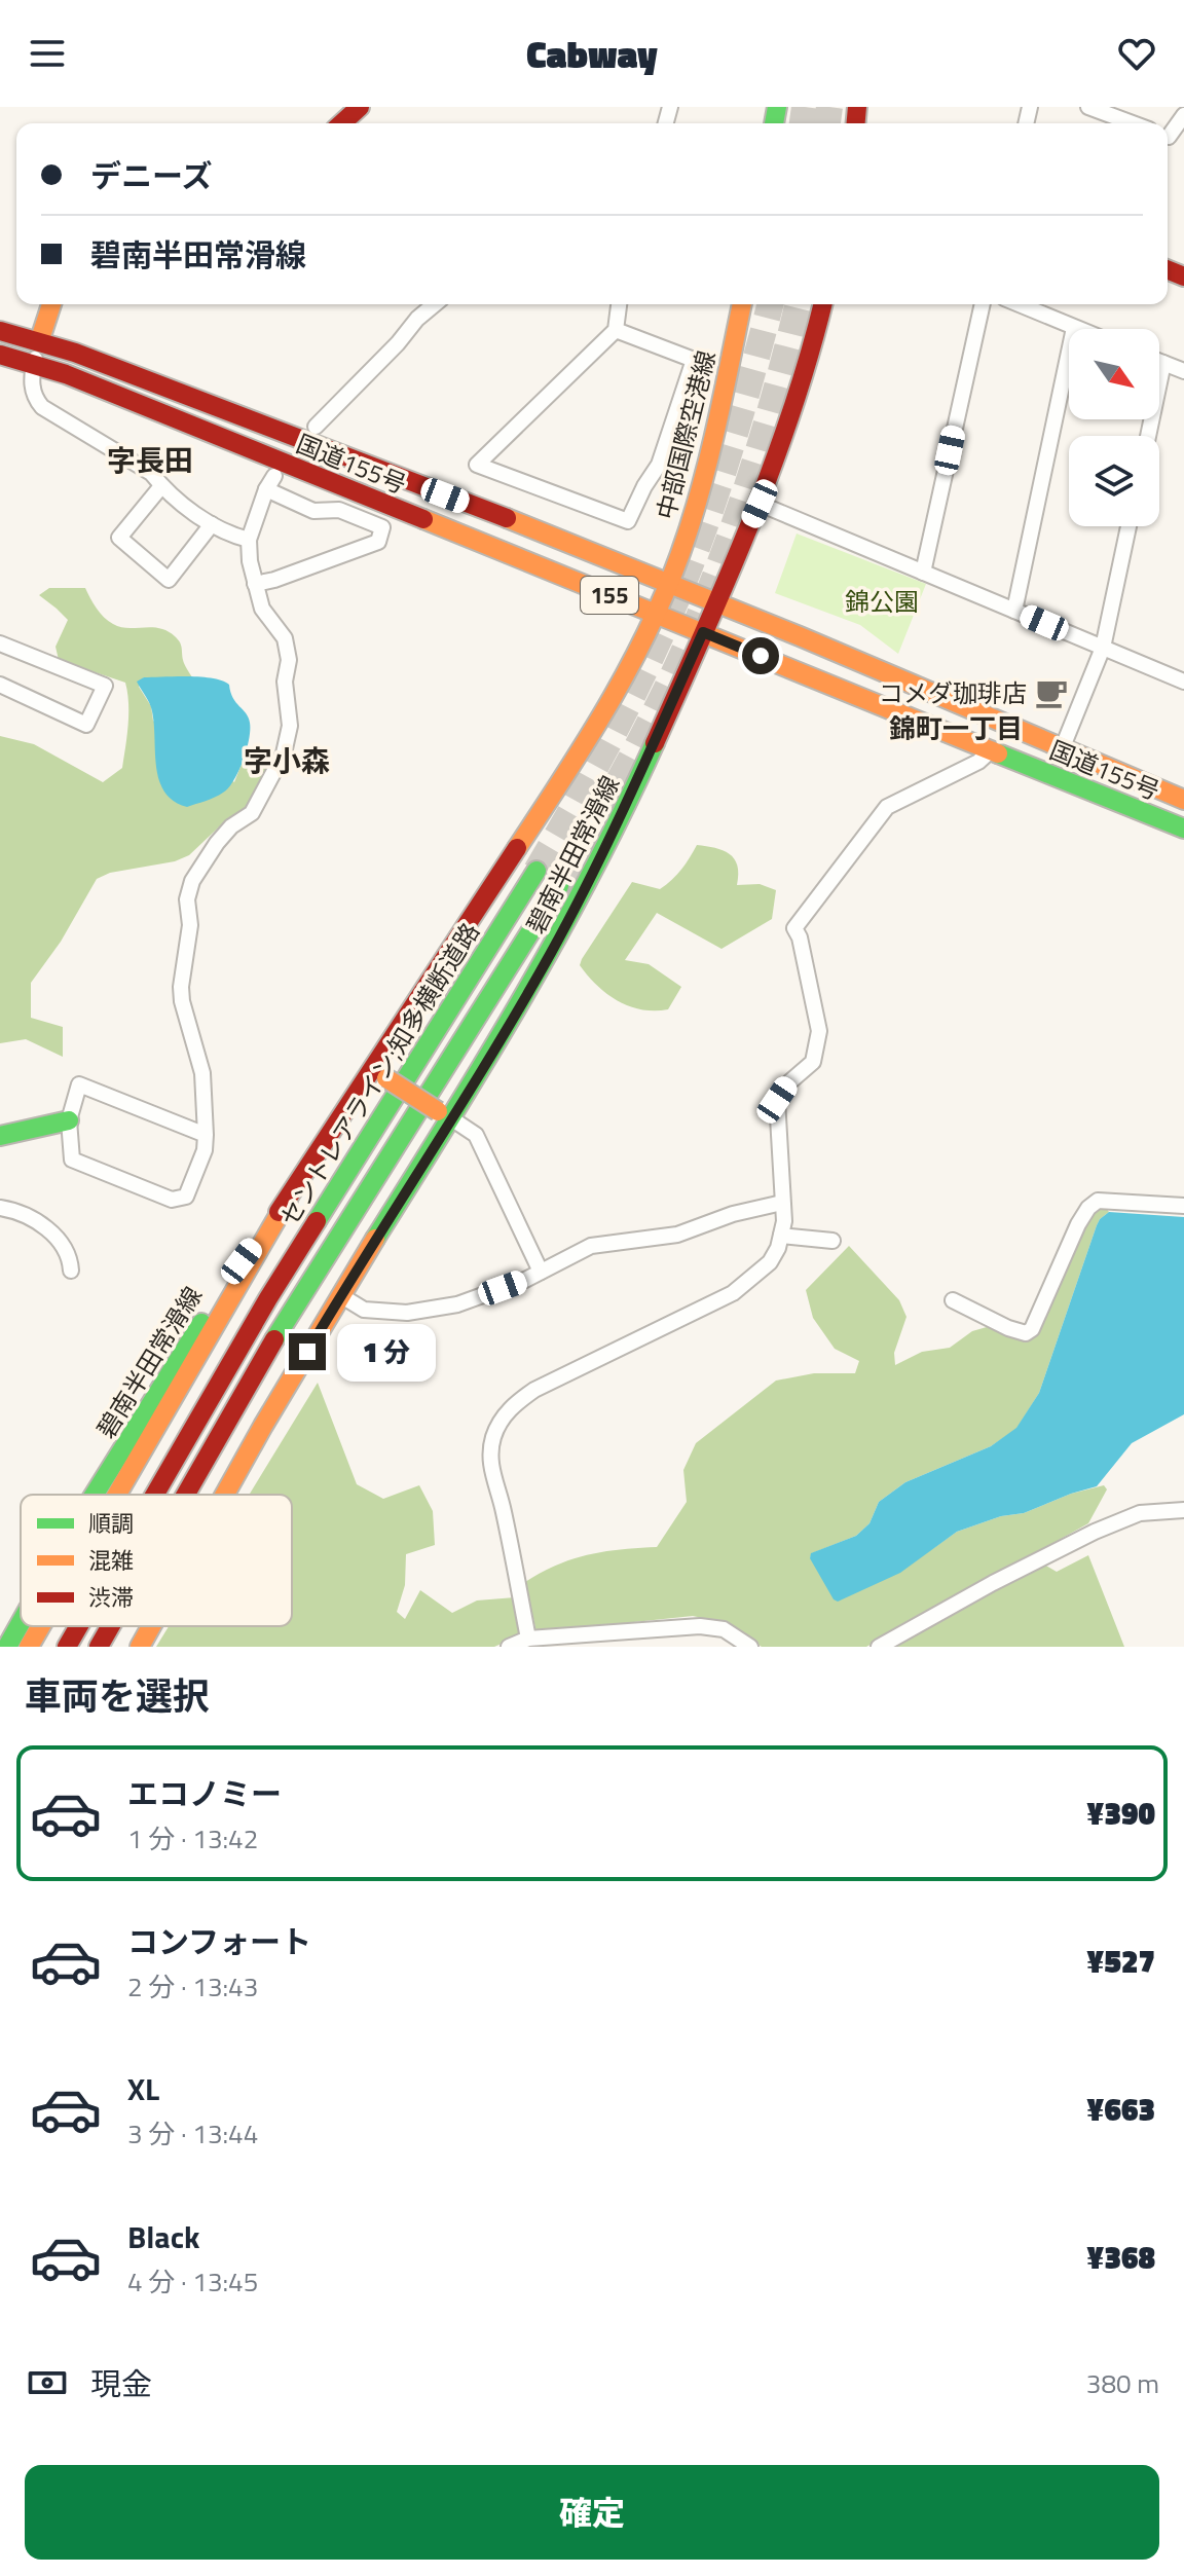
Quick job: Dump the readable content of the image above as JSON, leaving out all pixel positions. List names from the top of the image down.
{
  "streets": {
    "main road": [
      "中部国際空港線",
      "国道155号",
      "155",
      "碧南半田常滑線",
      "セントレアライン;知多横断道路"
    ]
  },
  "crossings": [
    ["中部国際空港線", "国道155号"],
    ["中部国際空港線", "碧南半田常滑線"],
    ["国道155号", "碧南半田常滑線"]
  ],
  "districts": ["字長田", "錦町一丁目", "字小森"],
  "parks": ["錦公園"],
  "places": {
    "cafe": ["コメダ珈琲店"]
  },
  "legend": ["順調", "混雑", "渋滞"],
  "north": "bottom right",
  "page": {
    "header": "Cabway",
    "banner": ["デニーズ", "碧南半田常滑線"],
    "bubble": "1 分",
    "heading": "車両を選択",
    "list": [
      {
        "name": "エコノミー",
        "note": "1 分 · 13:42",
        "value": "¥390"
      },
      {
        "name": "コンフォート",
        "note": "2 分 · 13:43",
        "value": "¥527"
      },
      {
        "name": "XL",
        "note": "3 分 · 13:44",
        "value": "¥663"
      },
      {
        "name": "Black",
        "note": "4 分 · 13:45",
        "value": "¥368"
      }
    ],
    "pay": ["現金", "380 m"],
    "buttons": "確定"
  }
}
